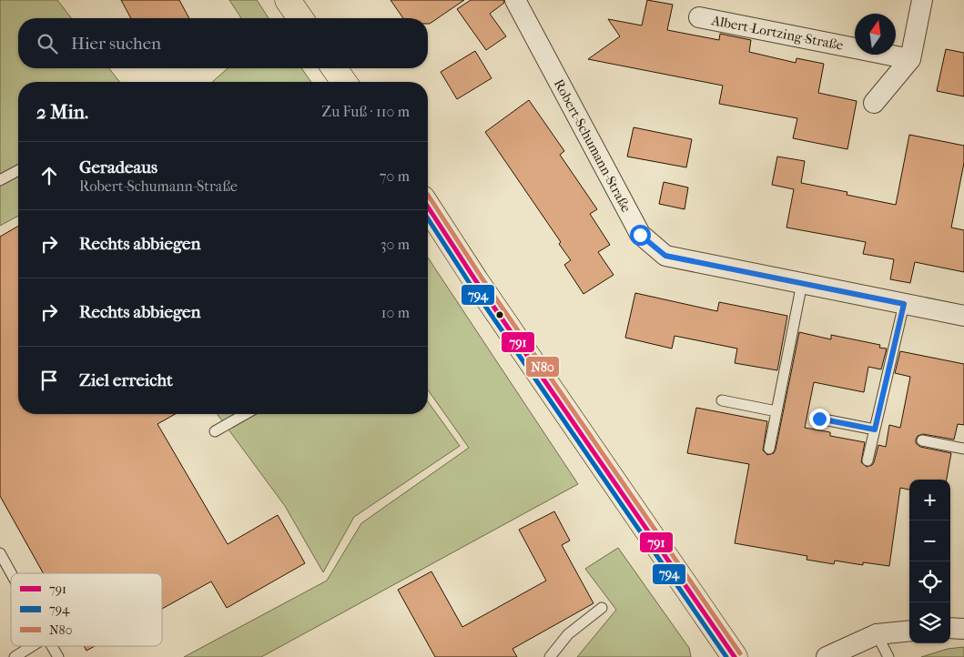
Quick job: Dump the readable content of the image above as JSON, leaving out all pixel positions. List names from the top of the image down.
{
  "streets": {
    "street": ["Albert-Lortzing-Straße", "Robert-Schumann-Straße"]
  },
  "lines": ["transit line N80", "transit line 791", "transit line 794"],
  "legend": ["791", "794", "N80"],
  "north": "top",
  "page": {
    "search": "Hier suchen",
    "heading": ["2 Min.", "Zu Fuß · 110 m"],
    "list": [
      ["Geradeaus", "Robert-Schumann-Straße", "70 m"],
      ["Rechts abbiegen", "30 m"],
      ["Rechts abbiegen", "10 m"],
      "Ziel erreicht"
    ],
    "map_buttons": ["+", "−"]
  }
}
